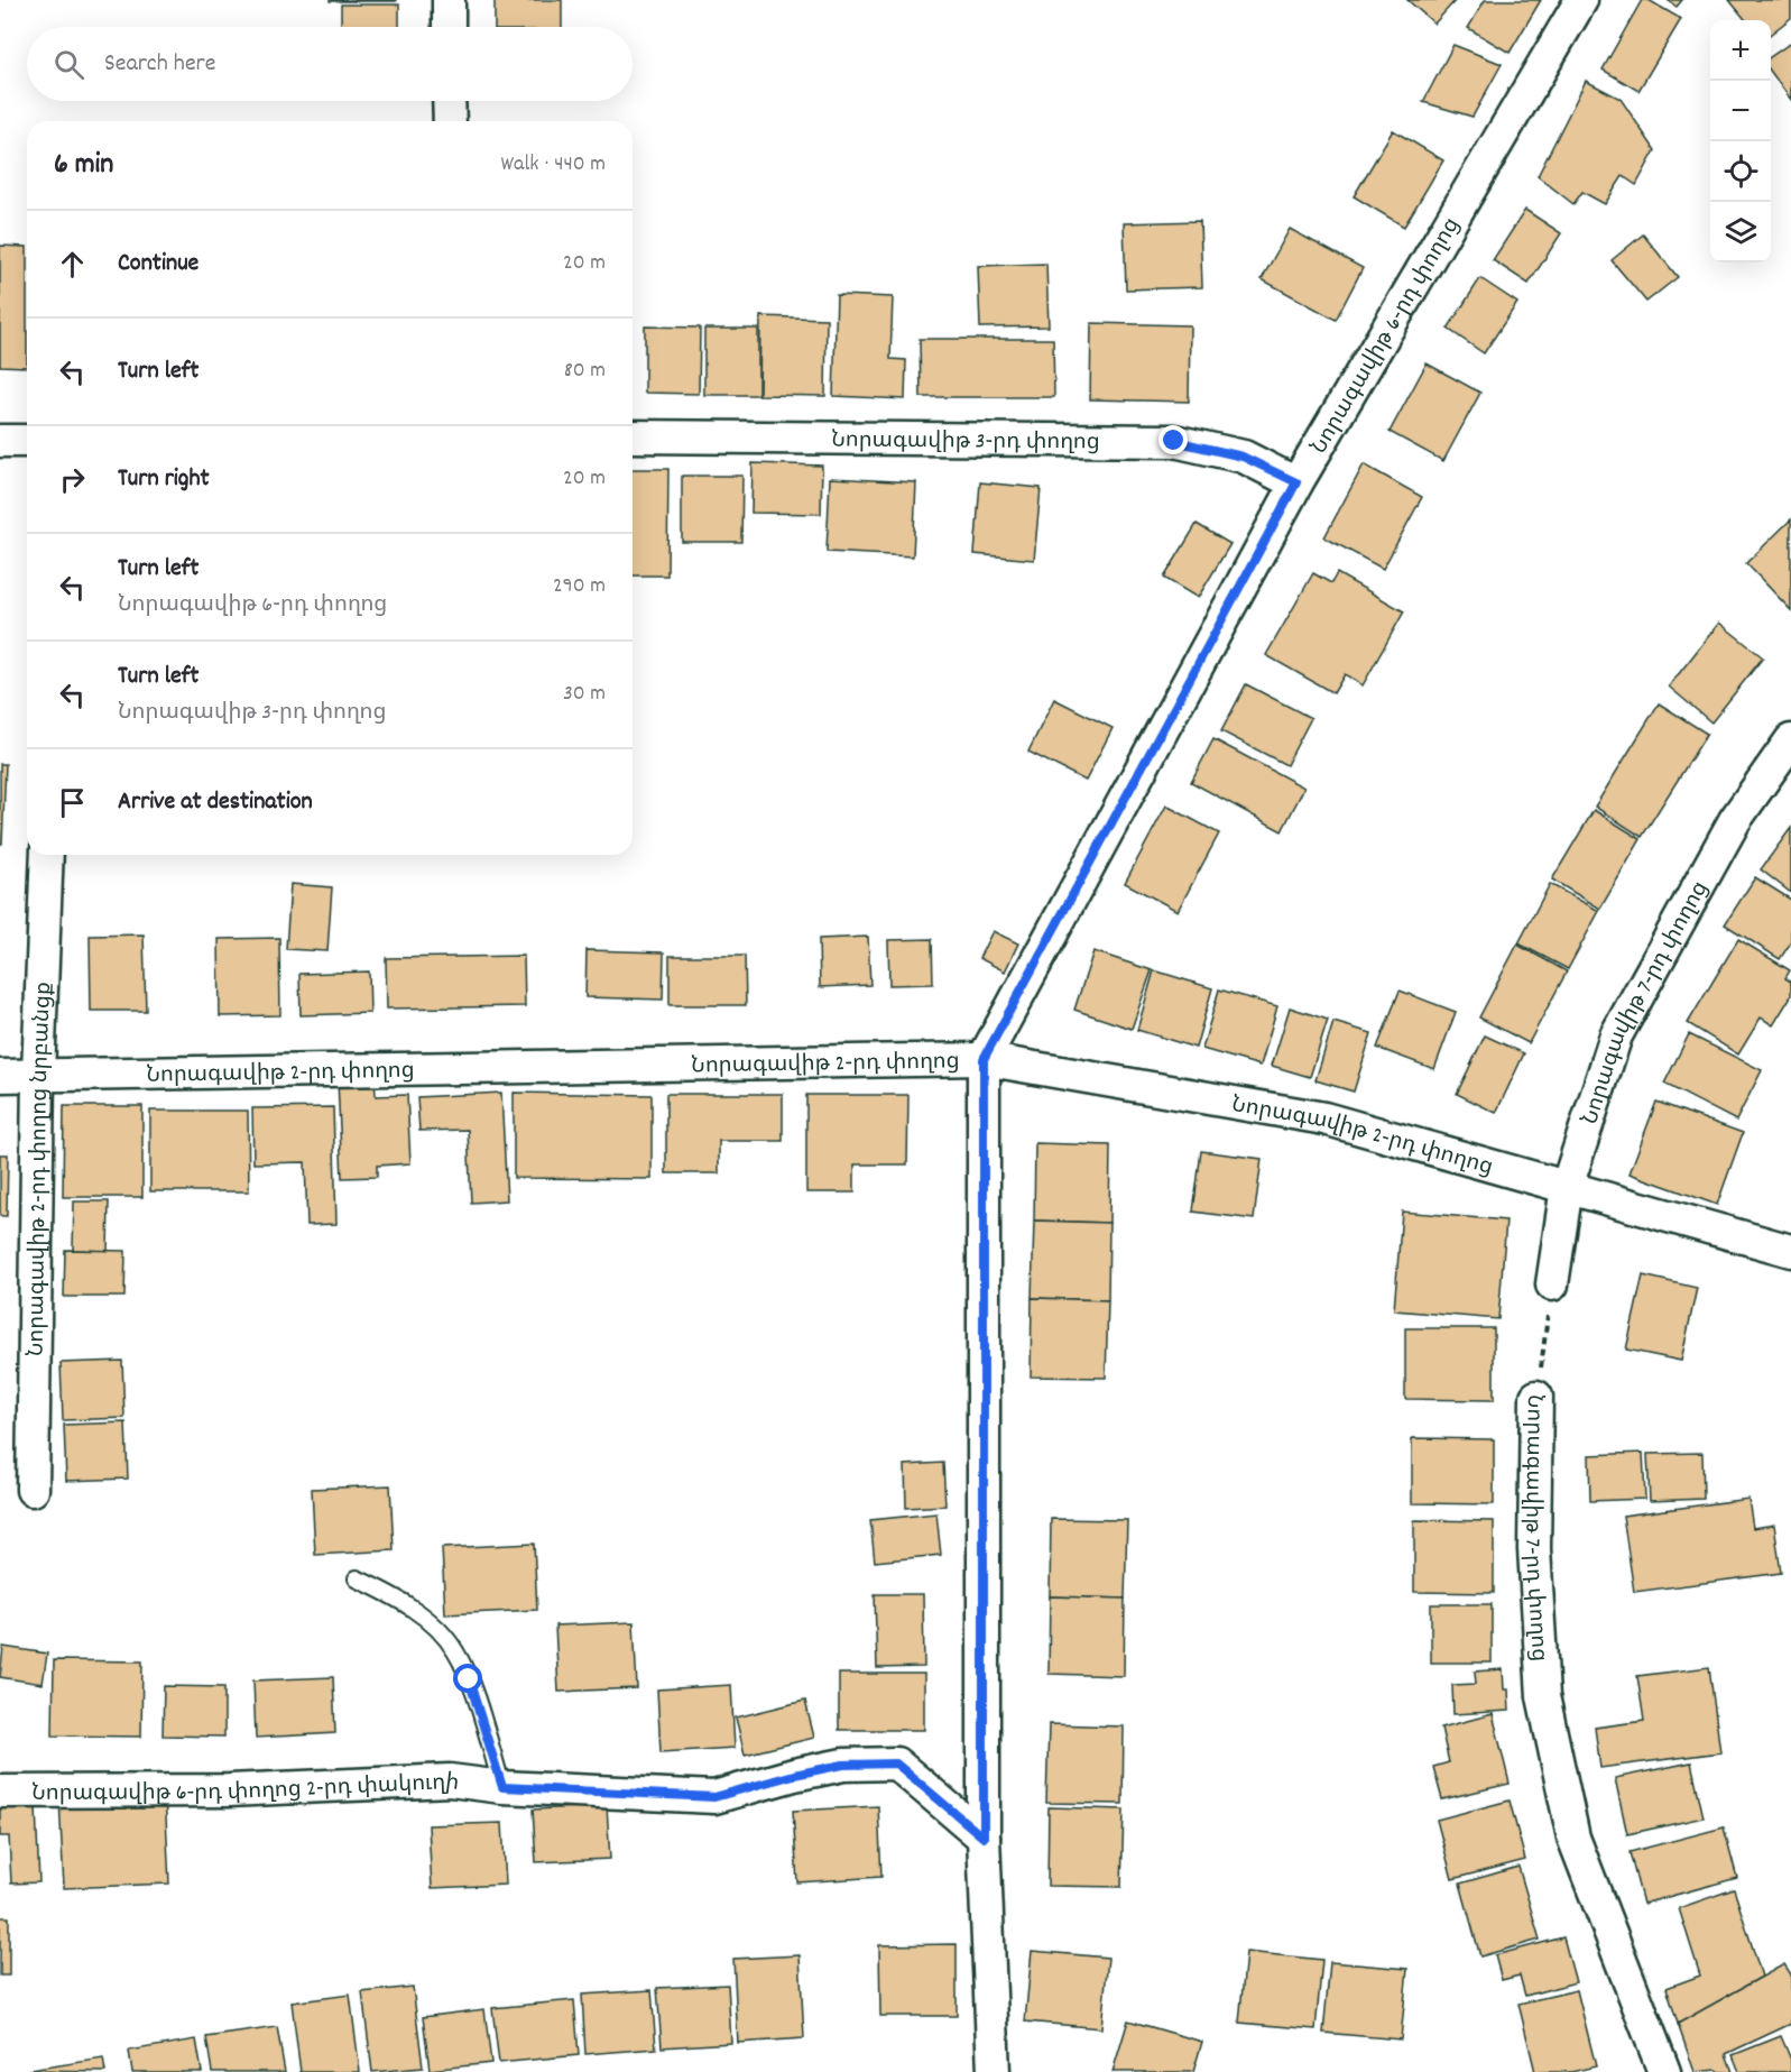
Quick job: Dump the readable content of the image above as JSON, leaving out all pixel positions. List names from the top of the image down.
{
  "streets": {
    "street": [
      "Նորագավիթ 6-րդ փողոց",
      "Նորագավիթ 3-րդ փողոց",
      "Նորագավիթ 7-րդ փողոց",
      "Նորագավիթ 2-րդ փողոց",
      "Նորագավիթ 2-րդ փողոց նրբանցք",
      "Նորագավիթ 6-րդ փողոց 2-րդ փակուղի"
    ]
  },
  "crossings": [
    ["Նորագավիթ 6-րդ փողոց", "Նորագավիթ 3-րդ փողոց"],
    ["Նորագավիթ 6-րդ փողոց", "Նորագավիթ 2-րդ փողոց"],
    ["Նորագավիթ 6-րդ փողոց", "Նորագավիթ 6-րդ փողոց 2-րդ փակուղի"],
    ["Նորագավիթ 7-րդ փողոց", "Նորագավիթ 2-րդ փողոց"],
    ["Նորագավիթ 2-րդ փողոց", "Նորագավիթ 2-րդ փողոց նրբանցք"]
  ],
  "page": {
    "map_buttons": ["+", "−"],
    "search": "Search here",
    "heading": ["6 min", "Walk · 440 m"],
    "list": [
      ["Continue", "20 m"],
      ["Turn left", "80 m"],
      ["Turn right", "20 m"],
      ["Turn left", "Նորագավիթ 6-րդ փողոց", "290 m"],
      ["Turn left", "Նորագավիթ 3-րդ փողոց", "30 m"],
      "Arrive at destination"
    ]
  }
}
